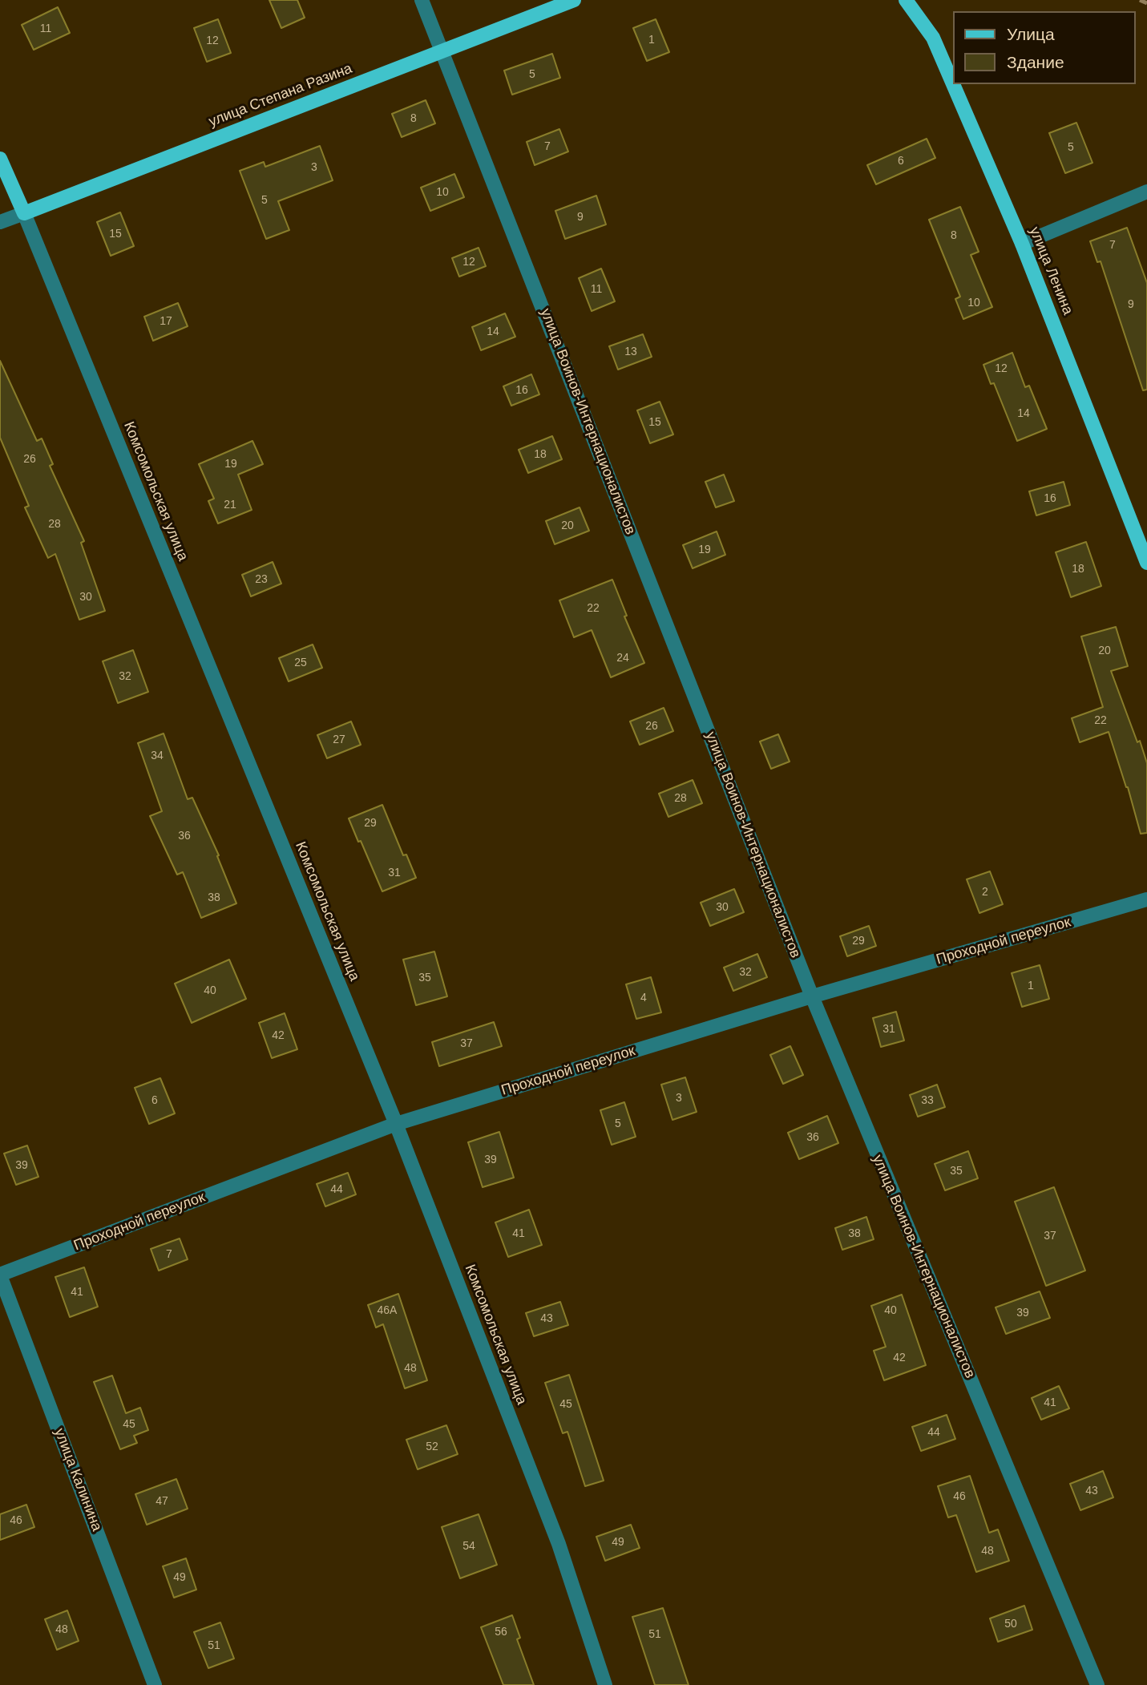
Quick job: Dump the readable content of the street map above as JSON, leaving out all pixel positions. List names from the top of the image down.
{
  "streets": {
    "main road": ["улица Степана Разина", "улица Ленина", "Комсомольская улица"],
    "street": ["улица Воинов-Интернационалистов", "Проходной переулок", "улица Калинина"]
  },
  "crossings": [
    ["улица Степана Разина", "улица Воинов-Интернационалистов"],
    ["улица Степана Разина", "Комсомольская улица"],
    ["улица Воинов-Интернационалистов", "Проходной переулок"],
    ["Комсомольская улица", "Проходной переулок"],
    ["Проходной переулок", "улица Калинина"]
  ],
  "house_numbers": [
    "11",
    "1",
    "12",
    "5",
    "8",
    "7",
    "5",
    "6",
    "3",
    "10",
    "5",
    "9",
    "15",
    "8",
    "7",
    "12",
    "11",
    "10",
    "9",
    "17",
    "14",
    "13",
    "12",
    "16",
    "14",
    "15",
    "18",
    "26",
    "19",
    "16",
    "21",
    "28",
    "20",
    "19",
    "18",
    "23",
    "30",
    "22",
    "20",
    "24",
    "25",
    "32",
    "22",
    "26",
    "27",
    "34",
    "28",
    "29",
    "36",
    "31",
    "2",
    "38",
    "30",
    "29",
    "32",
    "35",
    "1",
    "40",
    "4",
    "31",
    "42",
    "37",
    "3",
    "6",
    "33",
    "5",
    "36",
    "39",
    "39",
    "35",
    "44",
    "41",
    "38",
    "37",
    "7",
    "41",
    "46А",
    "40",
    "39",
    "43",
    "42",
    "48",
    "41",
    "45",
    "45",
    "44",
    "52",
    "43",
    "46",
    "47",
    "46",
    "49",
    "54",
    "48",
    "49",
    "50",
    "48",
    "56",
    "51",
    "51"
  ],
  "legend": ["Улица", "Здание"]
}
